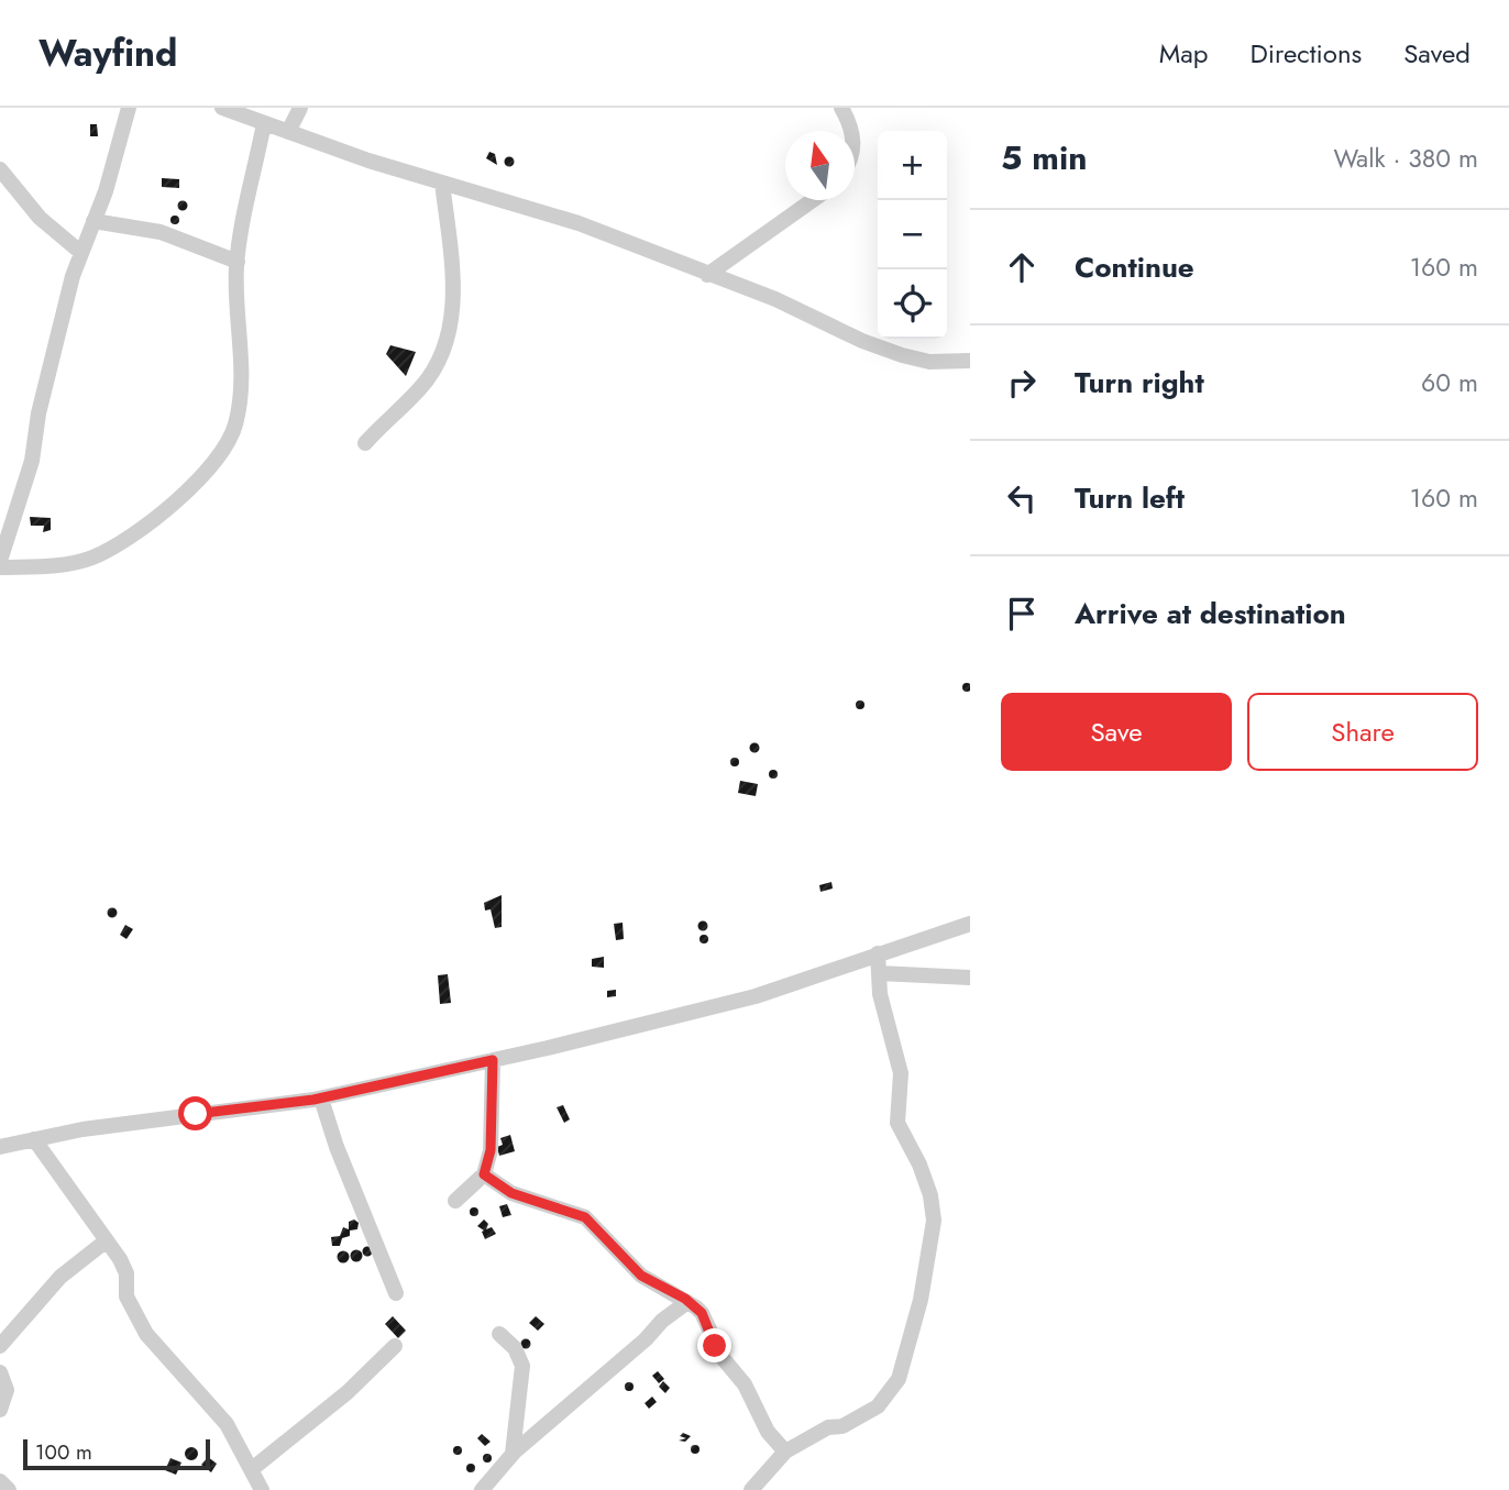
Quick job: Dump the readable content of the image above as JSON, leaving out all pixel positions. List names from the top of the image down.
{
  "scale_bar": "100 m",
  "north": "top",
  "page": {
    "header": "Wayfind",
    "nav": ["Map", "Directions", "Saved"],
    "heading": ["5 min", "Walk · 380 m"],
    "map_buttons": ["+", "−"],
    "list": [
      ["Continue", "160 m"],
      ["Turn right", "60 m"],
      ["Turn left", "160 m"],
      "Arrive at destination"
    ],
    "buttons": ["Save", "Share"],
    "scale": "100 m"
  }
}
